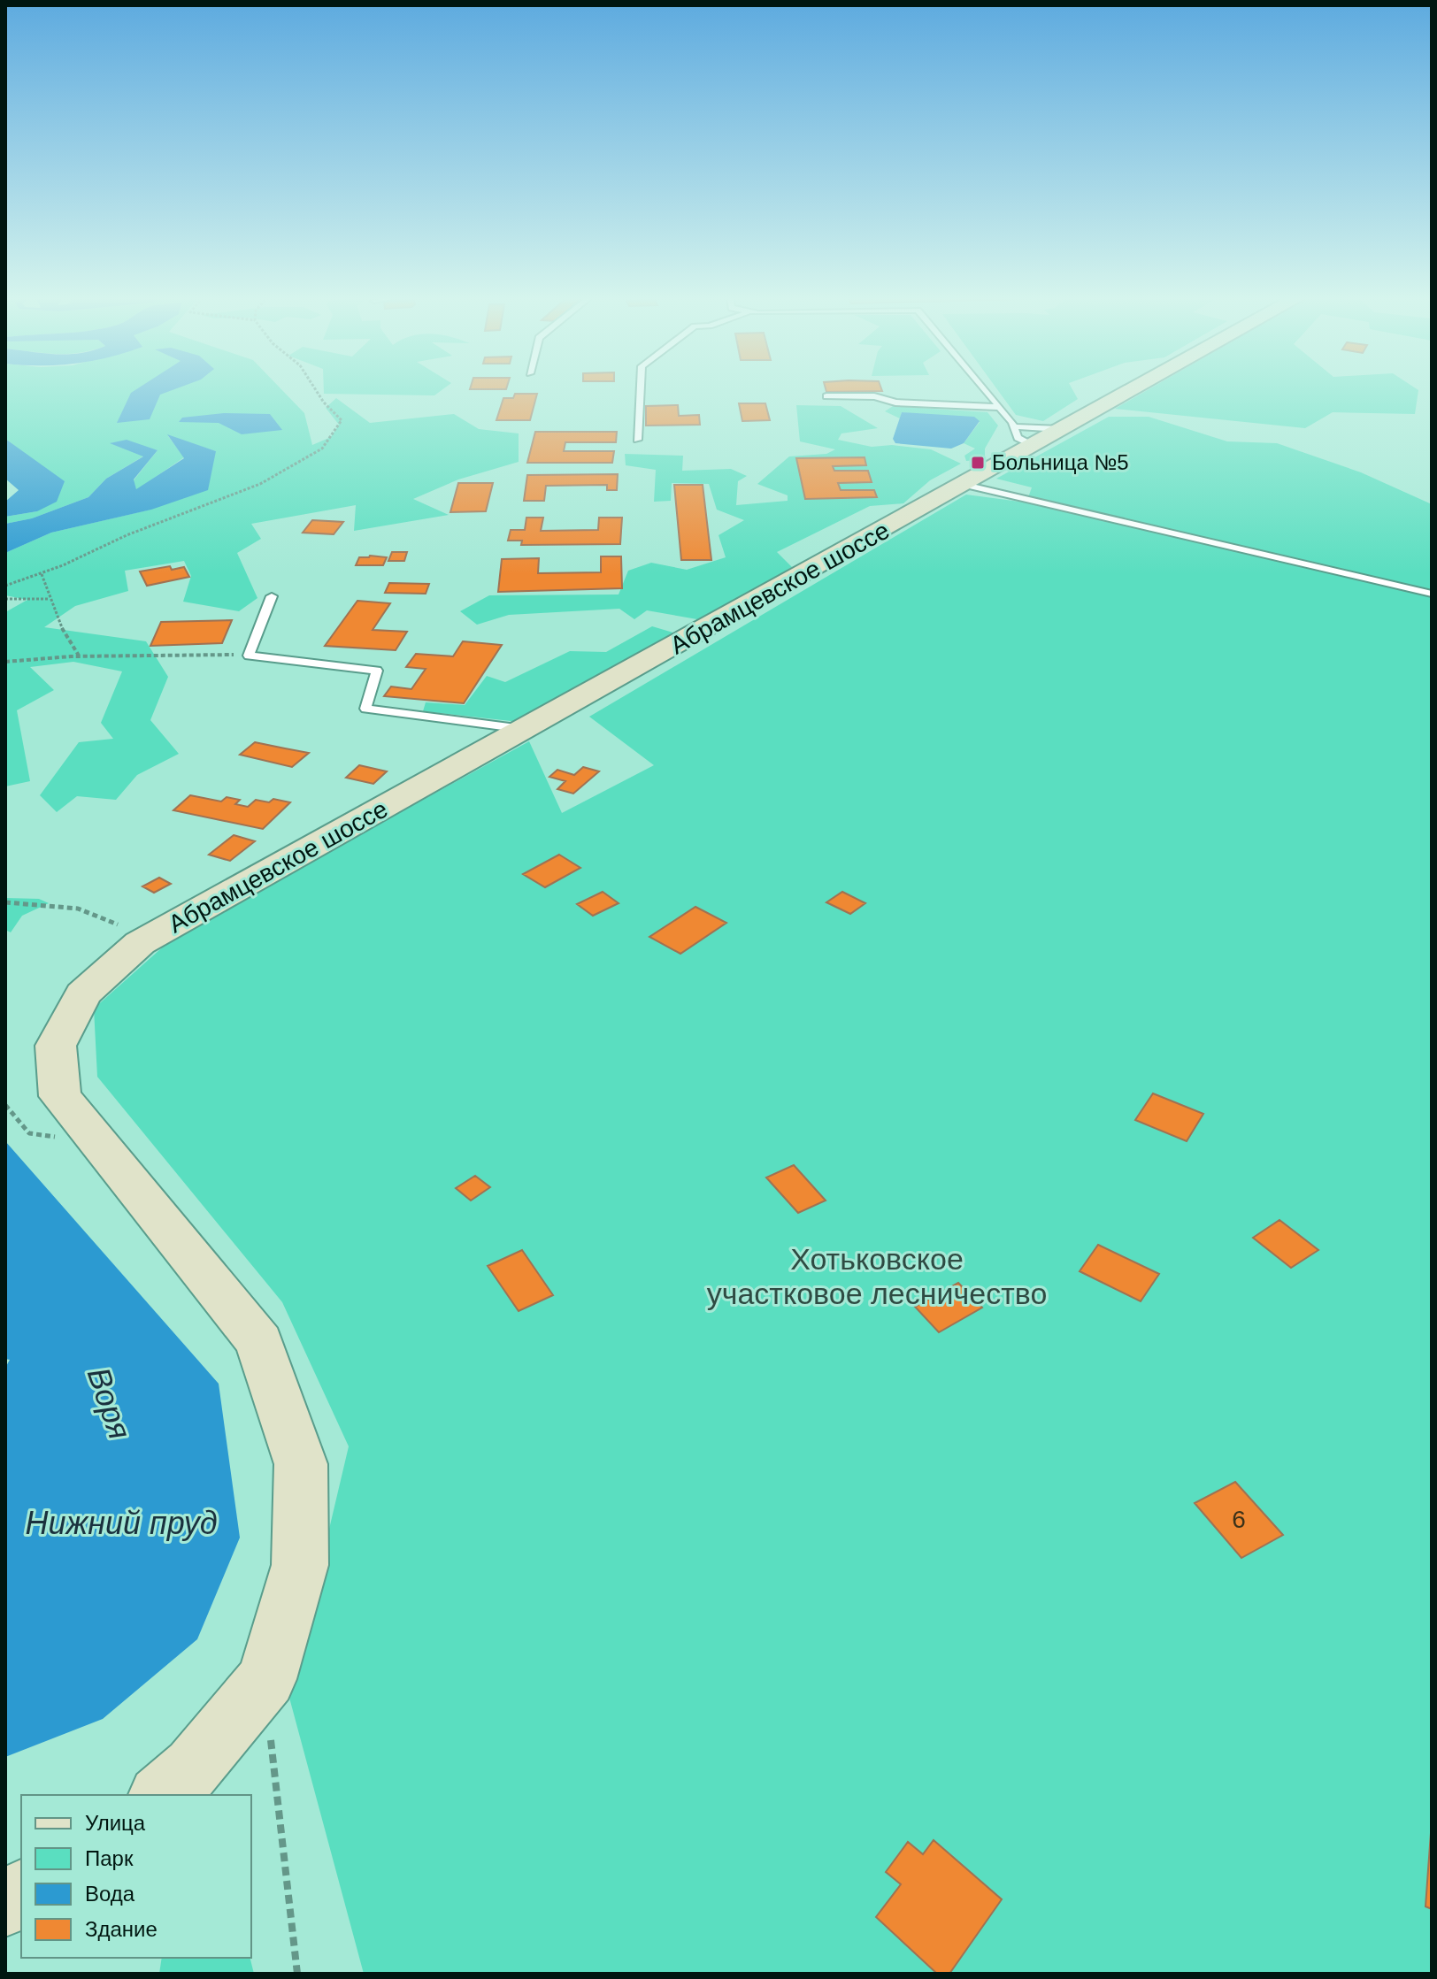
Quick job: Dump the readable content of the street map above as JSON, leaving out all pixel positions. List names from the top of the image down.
{
  "streets": {
    "street": ["Абрамцевское шоссе"]
  },
  "water": ["Воря", "Нижний пруд"],
  "parks": ["Хотьковское участковое лесничество"],
  "places": {
    "transit": ["Больница №5"]
  },
  "house_numbers": ["6"],
  "legend": [
    "Улица",
    "Парк",
    "Вода",
    "Здание"
  ]
}
